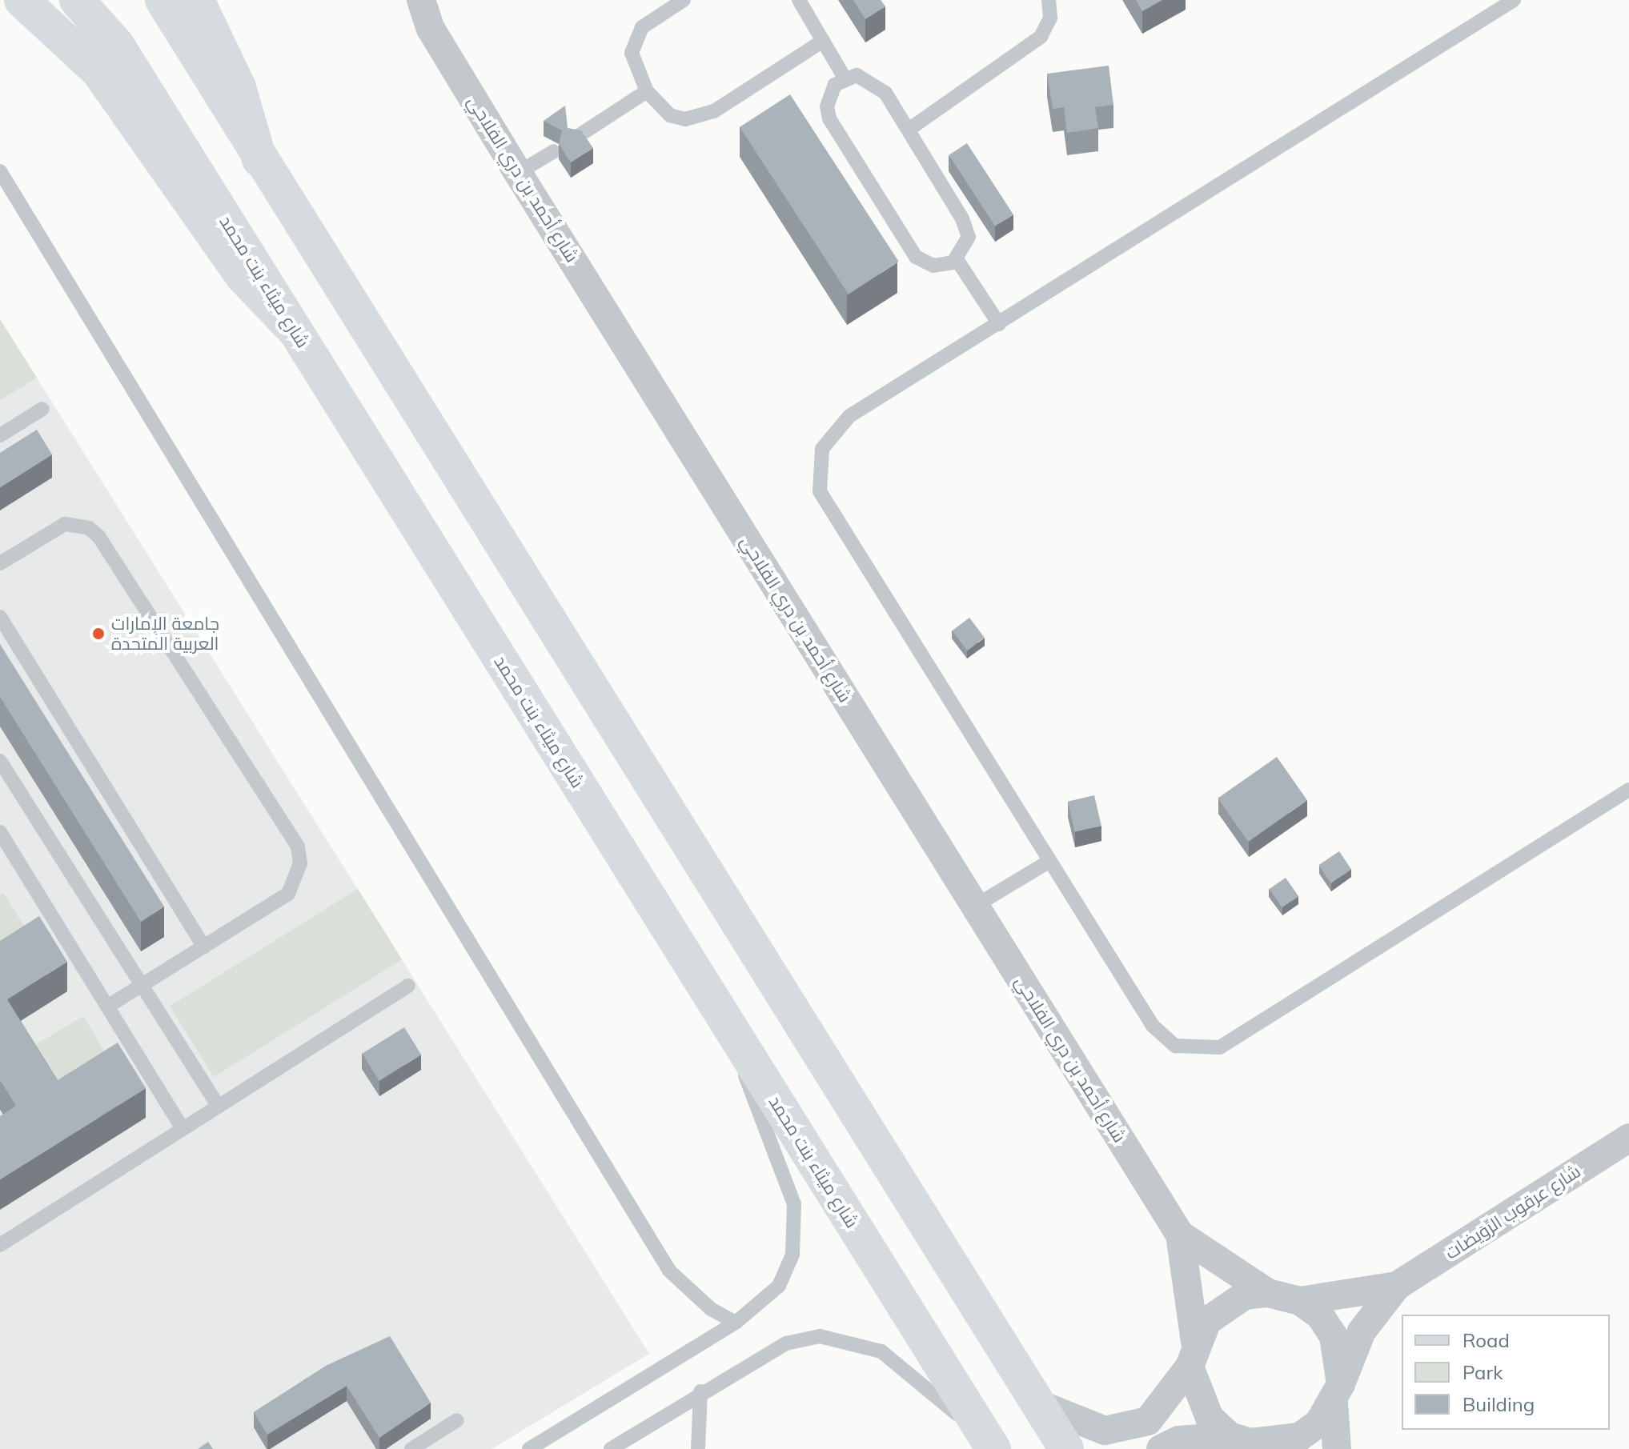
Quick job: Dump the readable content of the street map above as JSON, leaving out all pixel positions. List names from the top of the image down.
{
  "streets": {
    "main road": ["شارع ميثاء بنت محمد"],
    "street": ["شارع أحمد بن دري الفلاحي", "شارع عرقوب الرِّوَيضات"]
  },
  "crossings": [
    ["شارع أحمد بن دري الفلاحي", "شارع عرقوب الرِّوَيضات"]
  ],
  "places": ["جامعة الإمارات العربية المتحدة"],
  "legend": ["Road", "Park", "Building"]
}
